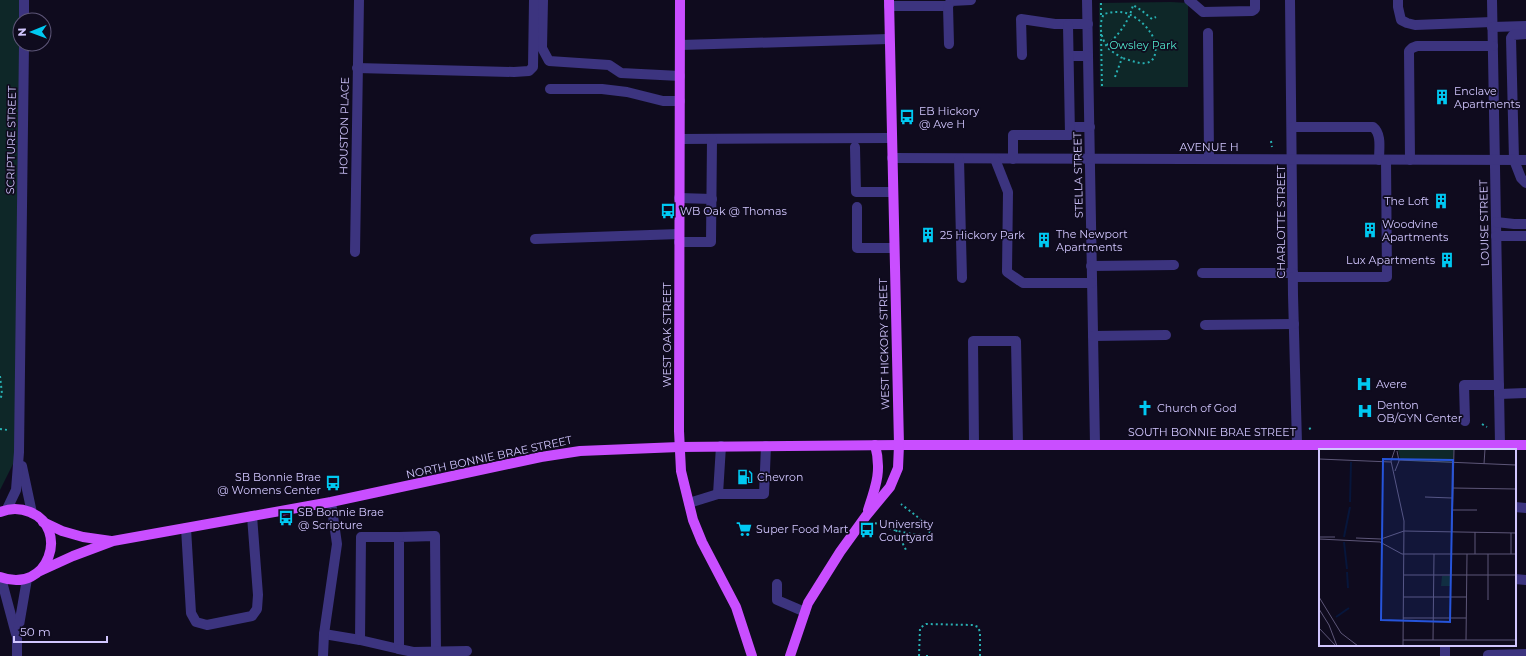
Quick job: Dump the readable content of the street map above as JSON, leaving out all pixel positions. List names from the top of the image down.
{
  "streets": {
    "main road": [
      "WEST OAK STREET",
      "WEST HICKORY STREET",
      "SOUTH BONNIE BRAE STREET",
      "NORTH BONNIE BRAE STREET"
    ],
    "street": [
      "HOUSTON PLACE",
      "SCRIPTURE STREET",
      "AVENUE H",
      "STELLA STREET",
      "CHARLOTTE STREET",
      "LOUISE STREET"
    ]
  },
  "crossings": [
    ["AVENUE H", "STELLA STREET"],
    ["AVENUE H", "CHARLOTTE STREET"],
    ["AVENUE H", "LOUISE STREET"],
    ["AVENUE H", "WEST HICKORY STREET"],
    ["STELLA STREET", "SOUTH BONNIE BRAE STREET"],
    ["CHARLOTTE STREET", "SOUTH BONNIE BRAE STREET"],
    ["LOUISE STREET", "SOUTH BONNIE BRAE STREET"],
    ["WEST OAK STREET", "NORTH BONNIE BRAE STREET"],
    ["WEST HICKORY STREET", "SOUTH BONNIE BRAE STREET"],
    ["WEST HICKORY STREET", "NORTH BONNIE BRAE STREET"],
    ["SOUTH BONNIE BRAE STREET", "NORTH BONNIE BRAE STREET"]
  ],
  "parks": ["Owsley Park"],
  "places": {
    "building": [
      "Enclave Apartments",
      "The Loft",
      "Woodvine Apartments",
      "25 Hickory Park",
      "The Newport Apartments",
      "Lux Apartments"
    ],
    "bus stop": [
      "EB Hickory @ Ave H",
      "WB Oak @ Thomas",
      "SB Bonnie Brae @ Womens Center",
      "SB Bonnie Brae @ Scripture",
      "University Courtyard"
    ],
    "hospital": ["Avere", "Denton OB/GYN Center"],
    "church": ["Church of God"],
    "fuel station": ["Chevron"],
    "supermarket": ["Super Food Mart"]
  },
  "scale_bar": "50 m",
  "north": "left"
}
